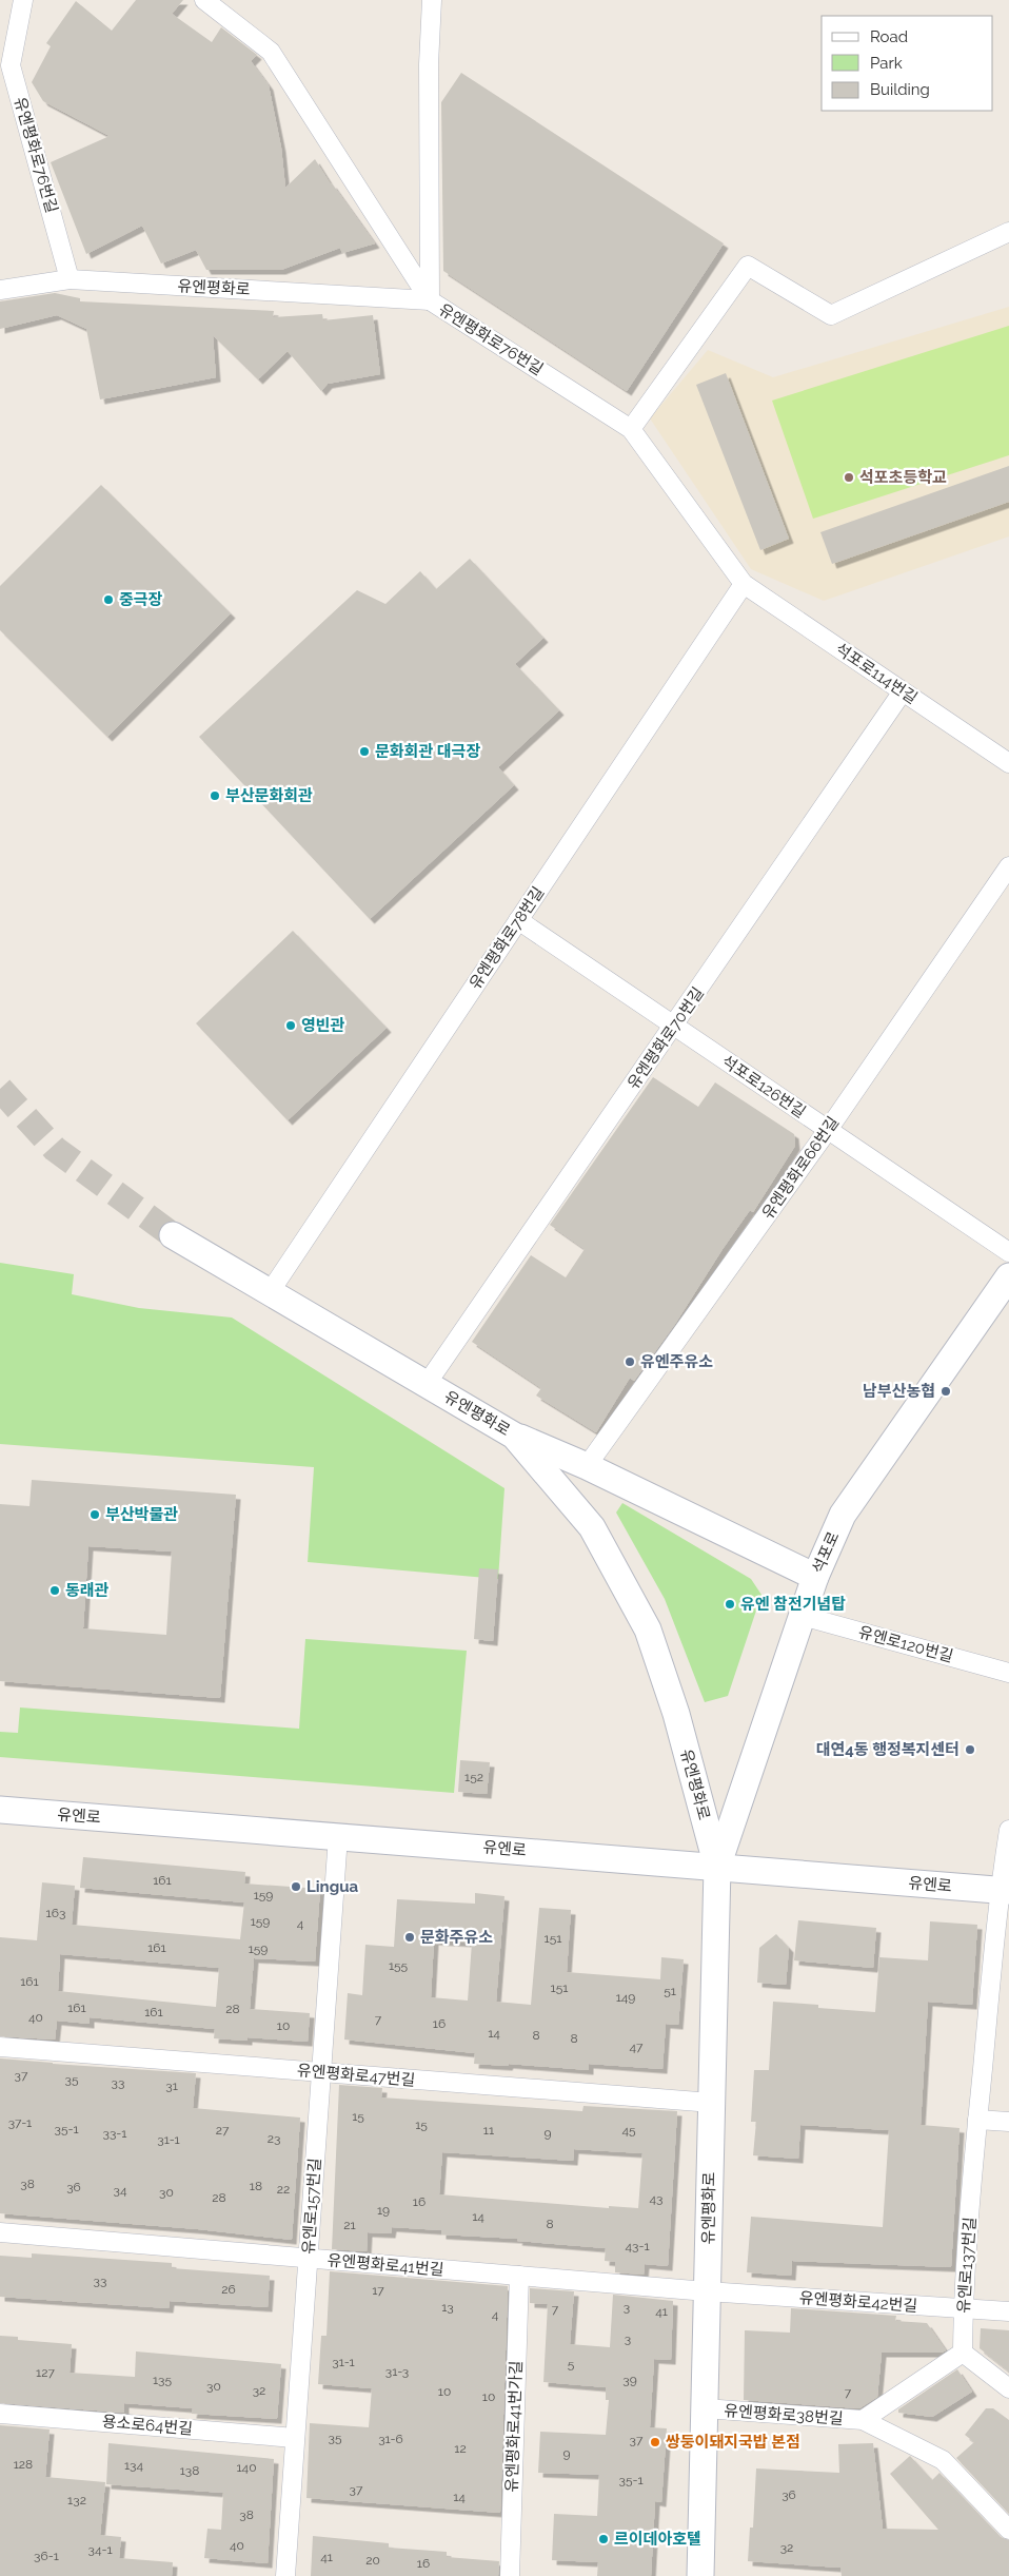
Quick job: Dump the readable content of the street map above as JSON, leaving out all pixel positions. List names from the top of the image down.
{
  "streets": {
    "main road": ["유엔평화로", "석포로", "유엔로"],
    "street": [
      "유엔평화로76번길",
      "석포로114번길",
      "유엔평화로78번길",
      "유엔평화로70번길",
      "석포로126번길",
      "유엔평화로66번길",
      "유엔로120번길",
      "유엔평화로47번길",
      "유엔로157번길",
      "유엔평화로41번길",
      "유엔로137번길",
      "유엔평화로42번길",
      "유엔평화로38번길",
      "용소로64번길",
      "유엔평화로41번가길"
    ]
  },
  "crossings": [
    ["유엔평화로76번길", "유엔평화로"],
    ["유엔평화로76번길", "석포로114번길"],
    ["유엔평화로76번길", "유엔평화로78번길"],
    ["유엔평화로", "유엔평화로78번길"],
    ["유엔평화로", "유엔평화로70번길"],
    ["유엔평화로", "석포로"],
    ["유엔평화로", "유엔로"],
    ["유엔평화로", "유엔평화로47번길"],
    ["유엔평화로", "유엔평화로41번길"],
    ["유엔평화로", "유엔평화로42번길"],
    ["유엔평화로", "유엔평화로38번길"],
    ["석포로114번길", "유엔평화로78번길"],
    ["석포로114번길", "유엔평화로70번길"],
    ["유엔평화로78번길", "석포로126번길"],
    ["유엔평화로70번길", "석포로126번길"],
    ["석포로126번길", "유엔평화로66번길"],
    ["석포로", "유엔로120번길"],
    ["석포로", "유엔로"],
    ["유엔로", "유엔로157번길"],
    ["유엔로", "유엔로137번길"],
    ["유엔평화로47번길", "유엔로157번길"],
    ["유엔로157번길", "유엔평화로41번길"],
    ["유엔로157번길", "용소로64번길"],
    ["유엔평화로41번길", "유엔평화로42번길"],
    ["유엔평화로41번길", "유엔평화로41번가길"],
    ["유엔로137번길", "유엔평화로42번길"],
    ["유엔로137번길", "유엔평화로38번길"]
  ],
  "places": [
    "석포초등학교",
    "중극장",
    "문화회관 대극장",
    "부산문화회관",
    "영빈관",
    "유엔주유소",
    "남부산농협",
    "부산박물관",
    "동래관",
    "유엔 참전기념탑",
    "대연4동 행정복지센터",
    "Lingua",
    "문화주유소",
    "쌍둥이돼지국밥 본점",
    "르이데아호텔"
  ],
  "house_numbers": [
    "152",
    "161",
    "159",
    "163",
    "159",
    "4",
    "151",
    "161",
    "159",
    "155",
    "161",
    "151",
    "51",
    "149",
    "161",
    "28",
    "161",
    "40",
    "7",
    "16",
    "10",
    "14",
    "8",
    "8",
    "47",
    "37",
    "35",
    "33",
    "31",
    "15",
    "37-1",
    "15",
    "35-1",
    "27",
    "11",
    "45",
    "33-1",
    "9",
    "23",
    "31-1",
    "38",
    "18",
    "36",
    "22",
    "34",
    "30",
    "28",
    "43",
    "16",
    "19",
    "14",
    "8",
    "21",
    "43-1",
    "33",
    "26",
    "17",
    "13",
    "3",
    "7",
    "41",
    "4",
    "3",
    "31-1",
    "5",
    "31-3",
    "127",
    "135",
    "39",
    "30",
    "32",
    "10",
    "7",
    "10",
    "35",
    "31-6",
    "37",
    "12",
    "9",
    "128",
    "134",
    "140",
    "138",
    "35-1",
    "37",
    "36",
    "14",
    "132",
    "38",
    "40",
    "32",
    "34-1",
    "36-1",
    "41",
    "20",
    "16"
  ],
  "legend": ["Road", "Park", "Building"]
}
